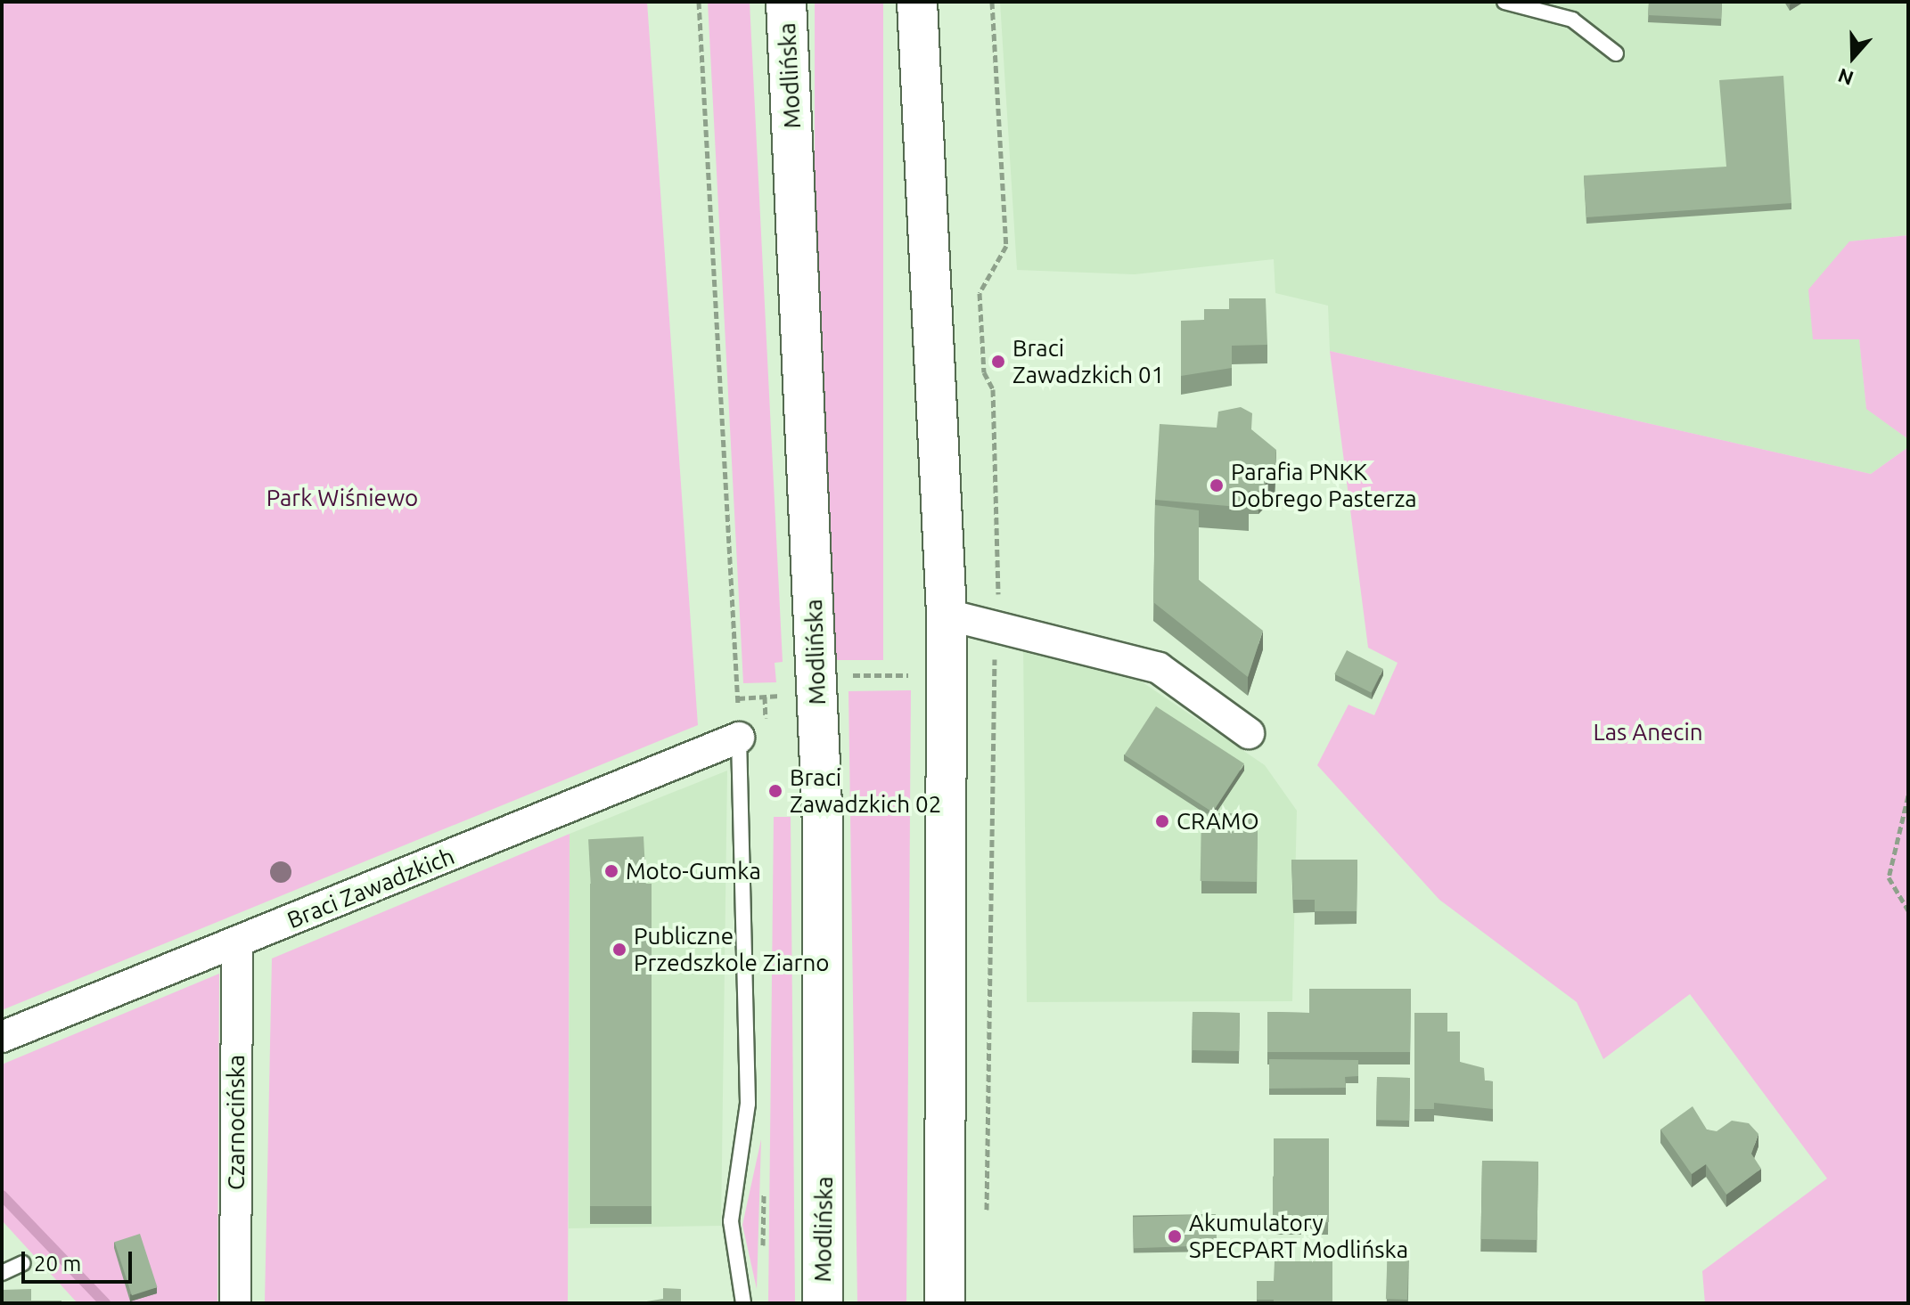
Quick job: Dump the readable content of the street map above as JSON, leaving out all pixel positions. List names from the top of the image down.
{
  "streets": {
    "main road": ["Modlińska"],
    "street": ["Braci Zawadzkich", "Czarnocińska"]
  },
  "crossings": [
    ["Braci Zawadzkich", "Czarnocińska"]
  ],
  "parks": ["Park Wiśniewo", "Las Anecin"],
  "places": [
    "Braci Zawadzkich 01",
    "Parafia PNKK Dobrego Pasterza",
    "Braci Zawadzkich 02",
    "CRAMO",
    "Moto-Gumka",
    "Publiczne Przedszkole Ziarno",
    "Akumulatory SPECPART Modlińska"
  ],
  "scale_bar": "20 m",
  "north": "bottom"
}
